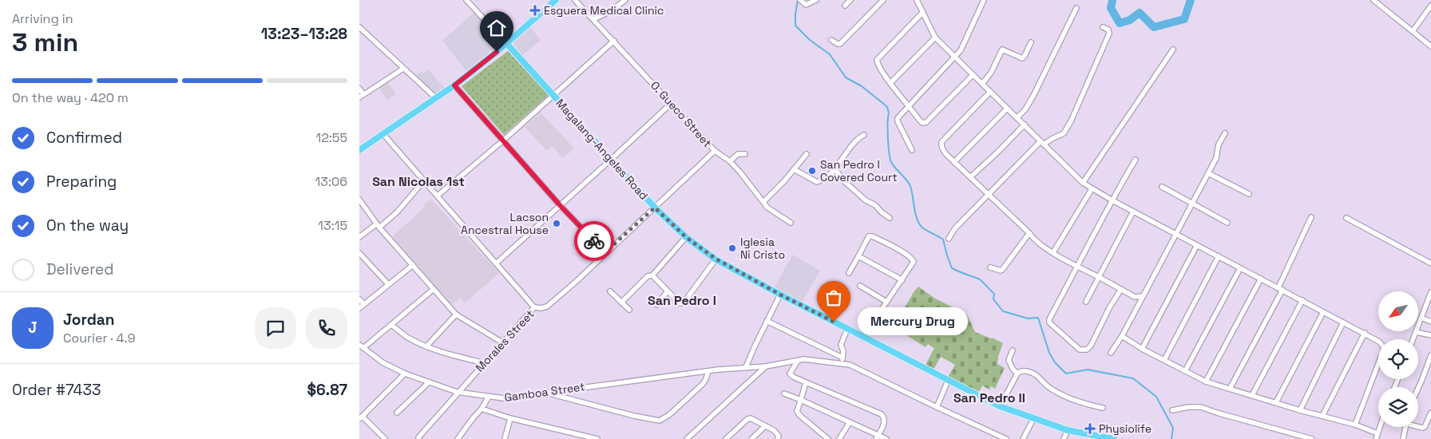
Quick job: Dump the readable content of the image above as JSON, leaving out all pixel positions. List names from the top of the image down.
{
  "streets": {
    "main road": ["Magalang-Angeles Road"],
    "street": ["O. Gueco Street", "Morales Street", "Gamboa Street"]
  },
  "crossings": [
    ["O. Gueco Street", "Morales Street"],
    ["Magalang-Angeles Road", "Morales Street"],
    ["Morales Street", "Gamboa Street"]
  ],
  "districts": ["San Nicolas 1st", "San Pedro I", "San Pedro II"],
  "places": {
    "health": ["Esguera Medical Clinic", "Physiolife"],
    "other": [
      "San Pedro I Covered Court",
      "Lacson Ancestral House",
      "Iglesia Ni Cristo",
      "Mercury Drug"
    ]
  },
  "north": "bottom left",
  "page": {
    "heading": ["3 min", "Arriving in", "13:23–13:28"],
    "panel": [
      "Jordan",
      "Courier · 4.9",
      "Order #7433",
      "$6.87"
    ],
    "bar": "On the way · 420 m",
    "list": [
      ["Confirmed", "12:55"],
      ["Preparing", "13:06"],
      ["On the way", "13:15"],
      "Delivered"
    ],
    "round": "J",
    "bubble": "Mercury Drug"
  }
}
